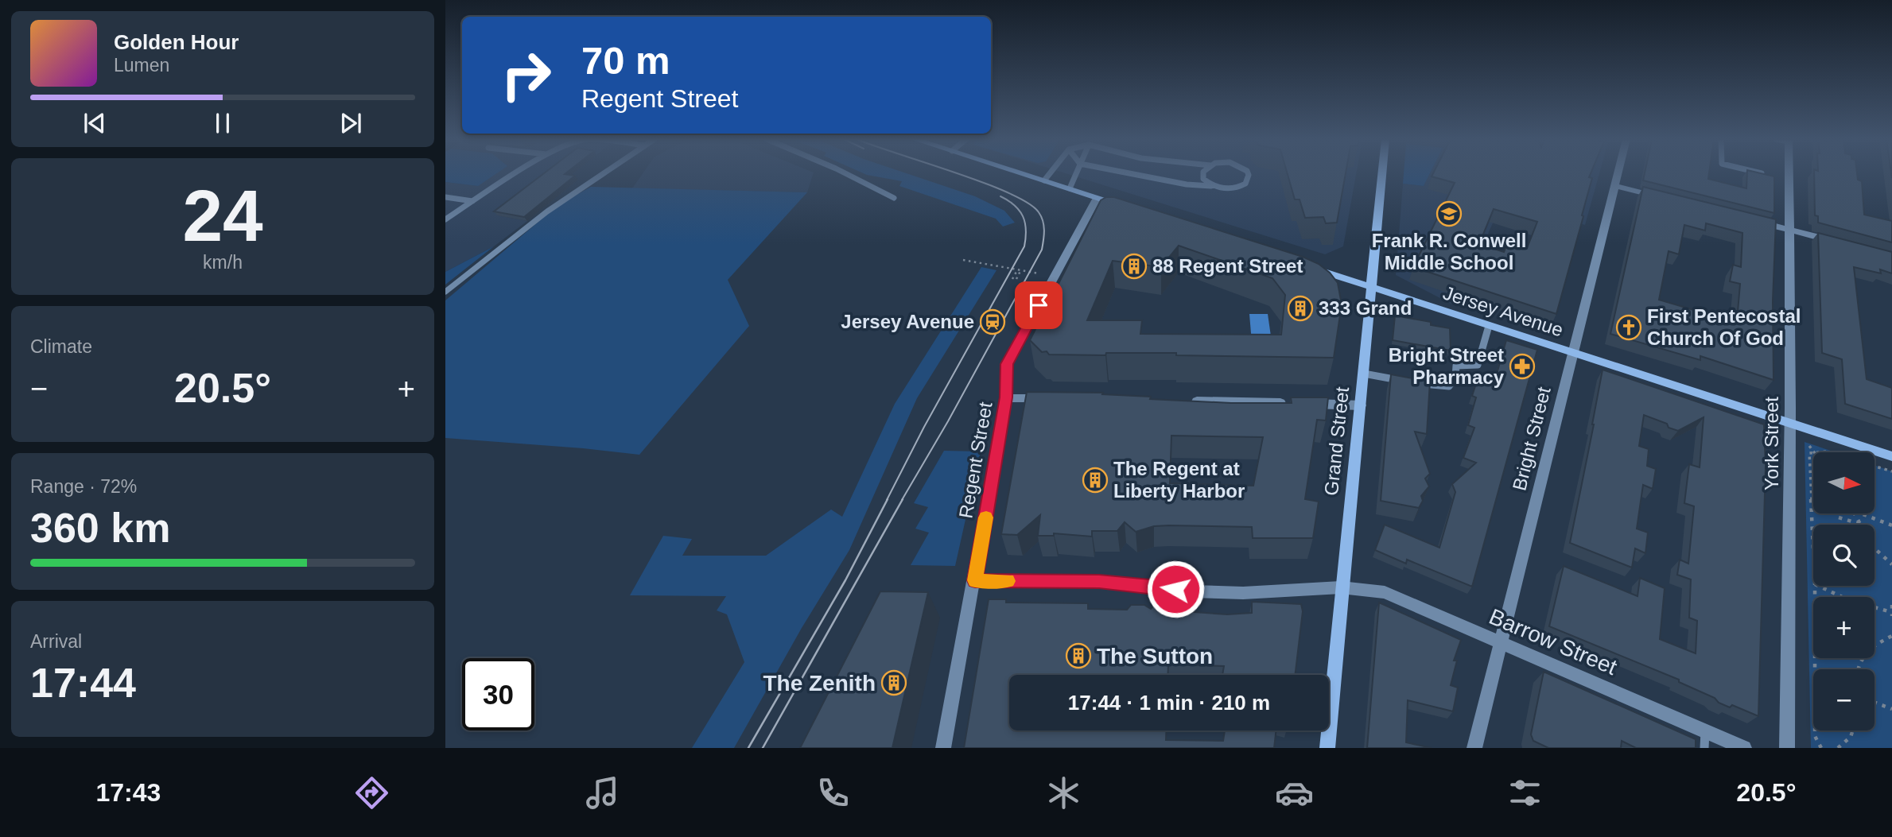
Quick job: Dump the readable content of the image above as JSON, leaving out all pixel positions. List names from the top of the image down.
{
  "streets": {
    "street": [
      "Jersey Avenue",
      "Bright Street",
      "Grand Street",
      "York Street",
      "Regent Street",
      "Barrow Street"
    ]
  },
  "crossings": [
    ["Jersey Avenue", "Bright Street"],
    ["Jersey Avenue", "Grand Street"],
    ["Jersey Avenue", "York Street"],
    ["Bright Street", "Barrow Street"],
    ["Grand Street", "Barrow Street"],
    ["Regent Street", "Barrow Street"]
  ],
  "places": {
    "school or university": ["Frank R. Conwell Middle School"],
    "building": [
      "88 Regent Street",
      "333 Grand",
      "The Regent at Liberty Harbor",
      "The Sutton",
      "The Zenith"
    ],
    "station": ["Jersey Avenue"],
    "church": ["First Pentecostal Church Of God"],
    "pharmacy": ["Bright Street Pharmacy"]
  },
  "north": "right",
  "page": {
    "turn": ["70 m", "Regent Street"],
    "song": ["Golden Hour", "Lumen"],
    "tile": [
      ["24", "km/h"],
      "Climate",
      ["Range · 72%", "360 km"],
      ["Arrival", "17:44"]
    ],
    "heat": ["−", "20.5°", "+"],
    "map_buttons": ["+", "−"],
    "limit": "30",
    "trip": "17:44 · 1 min · 210 m",
    "tabs": ["17:43", "20.5°"]
  }
}
